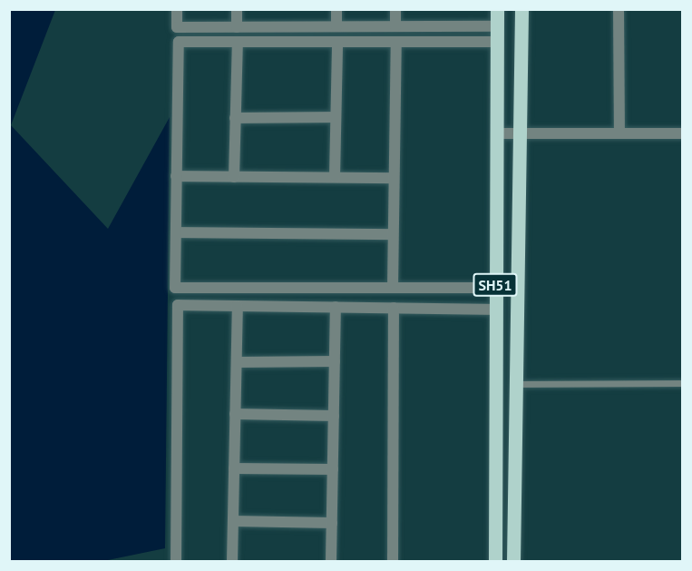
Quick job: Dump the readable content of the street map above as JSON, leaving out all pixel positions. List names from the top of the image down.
{
  "streets": {
    "main road": ["SH51"]
  }
}
